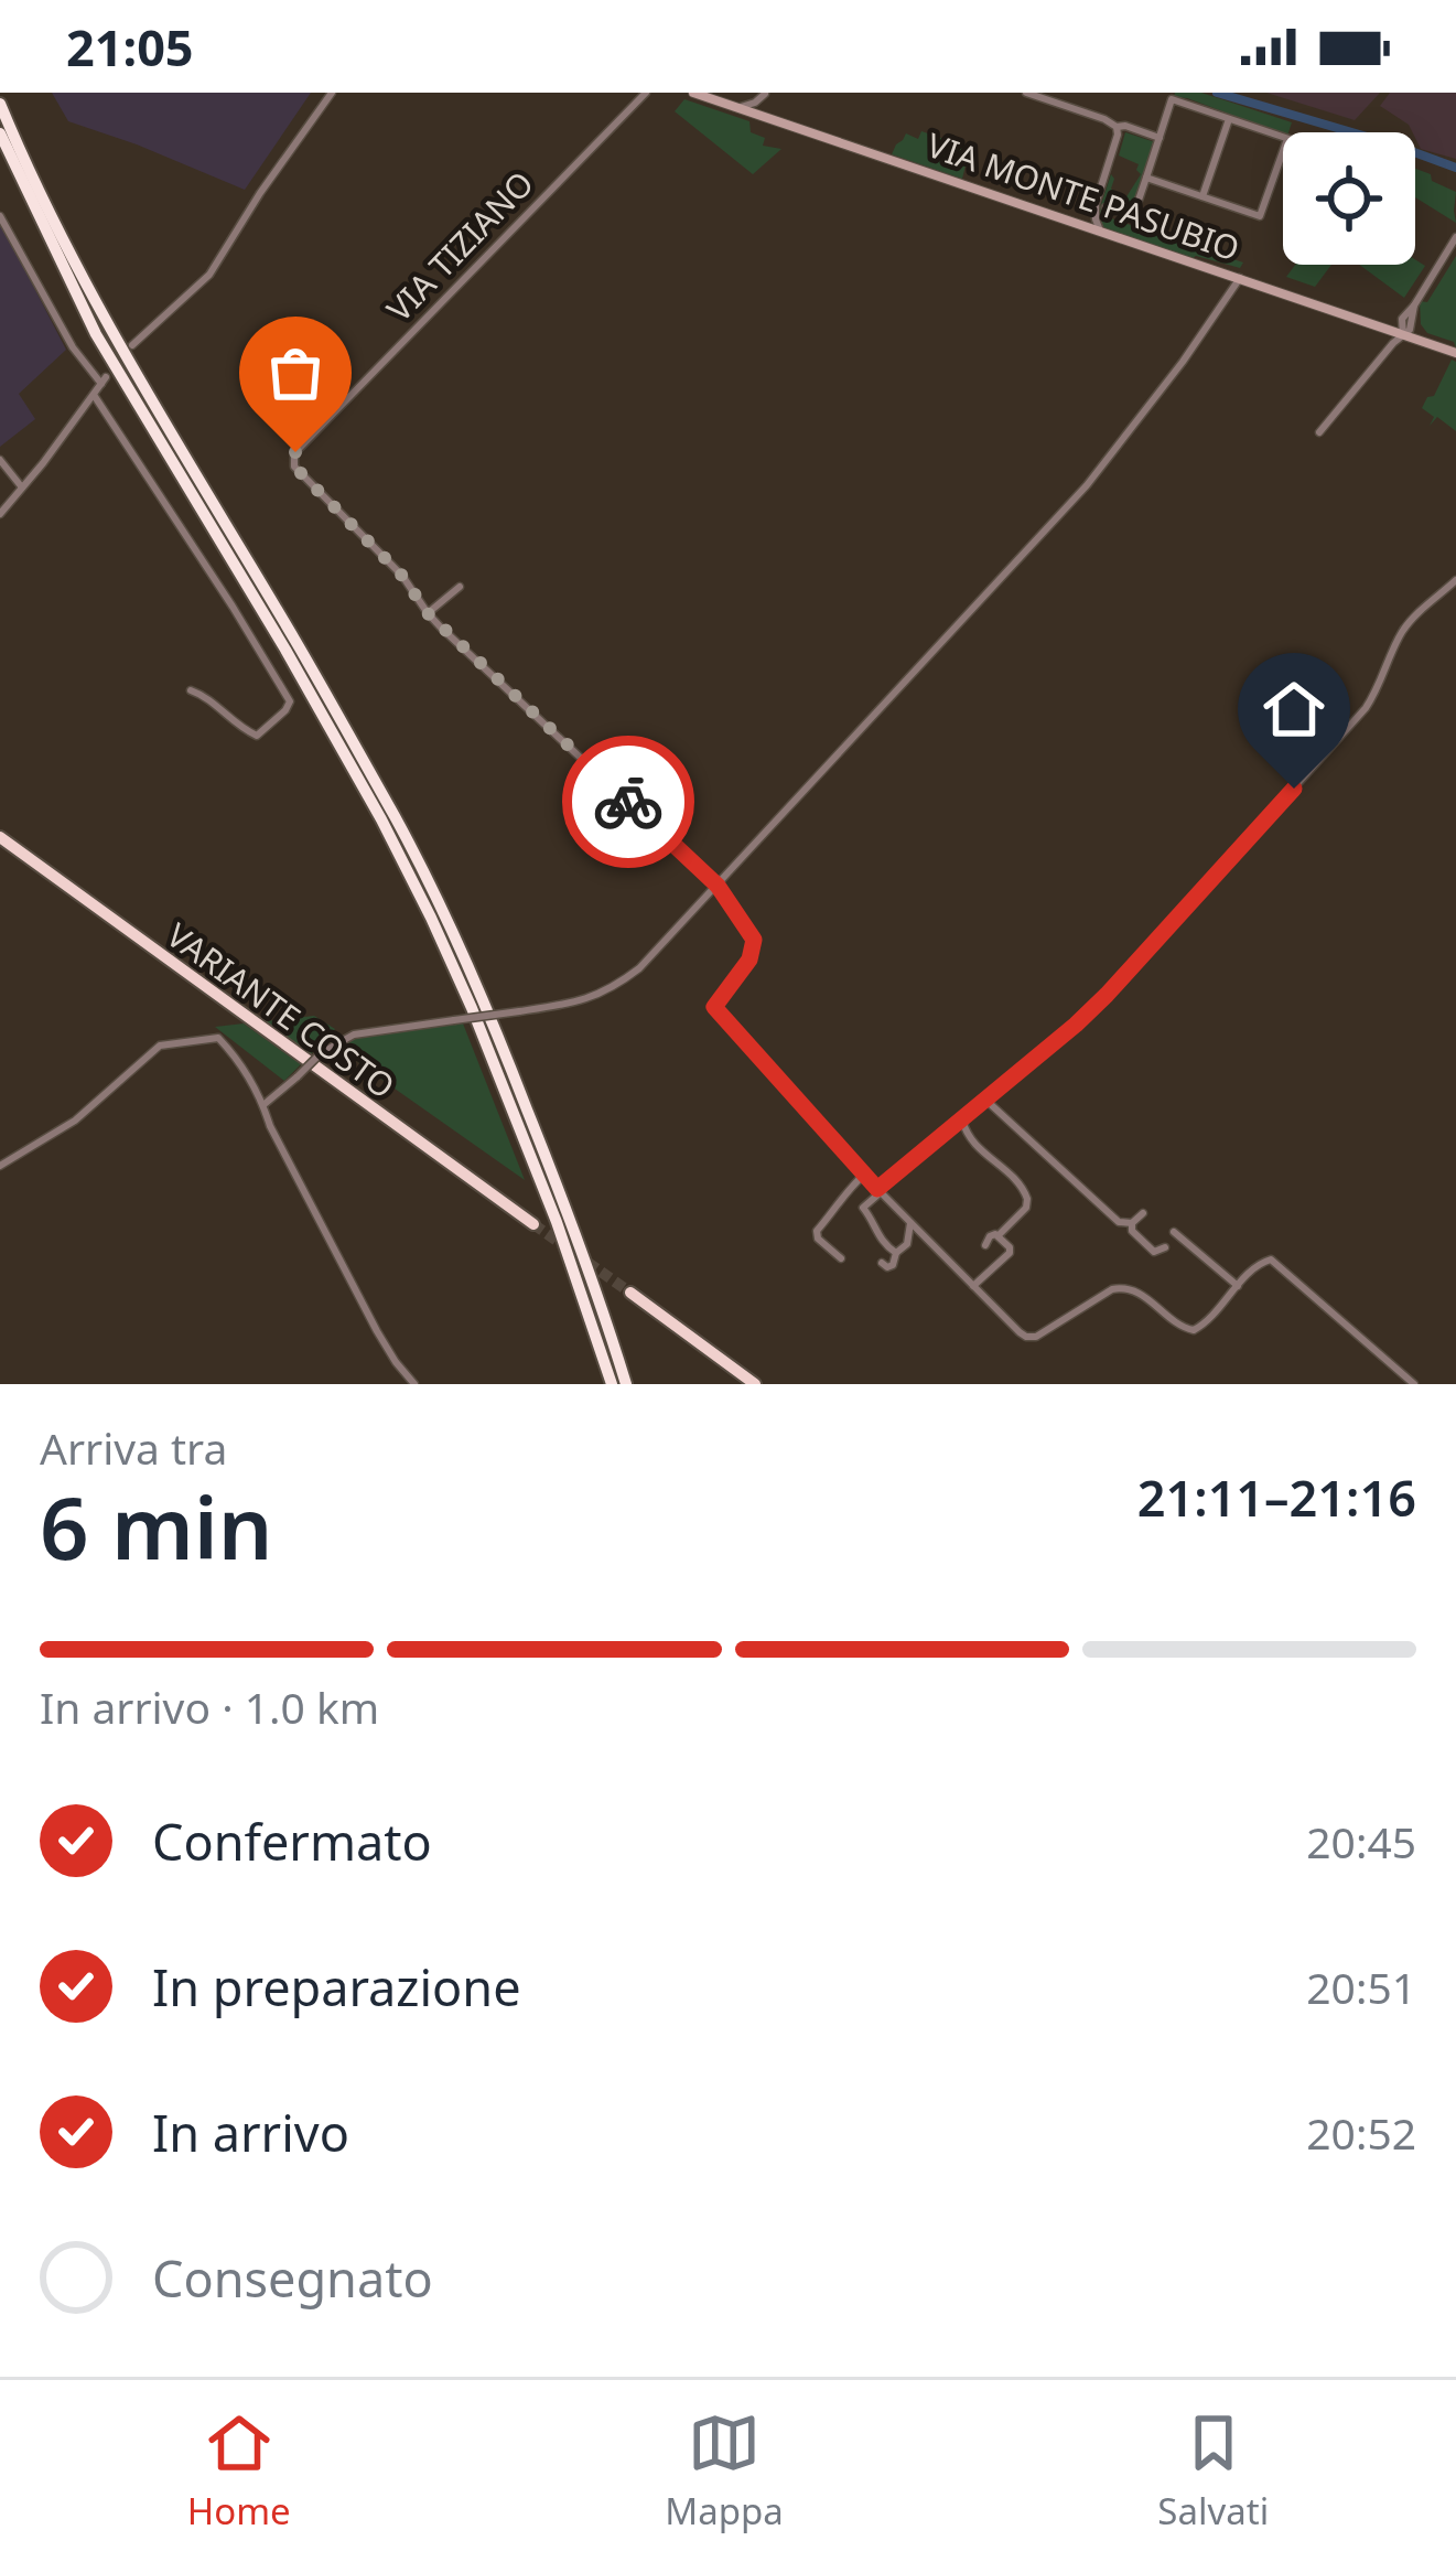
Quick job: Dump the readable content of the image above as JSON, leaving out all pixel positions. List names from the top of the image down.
{
  "streets": {
    "highway": ["VARIANTE COSTO"],
    "main road": ["VIA MONTE PASUBIO"],
    "street": ["VIA TIZIANO"]
  },
  "page": {
    "status": "21:05",
    "heading": ["6 min", "Arriva tra", "21:11–21:16"],
    "bar": "In arrivo · 1.0 km",
    "list": [
      ["Confermato", "20:45"],
      ["In preparazione", "20:51"],
      ["In arrivo", "20:52"],
      "Consegnato"
    ],
    "tabs": ["Home", "Mappa", "Salvati"]
  }
}
